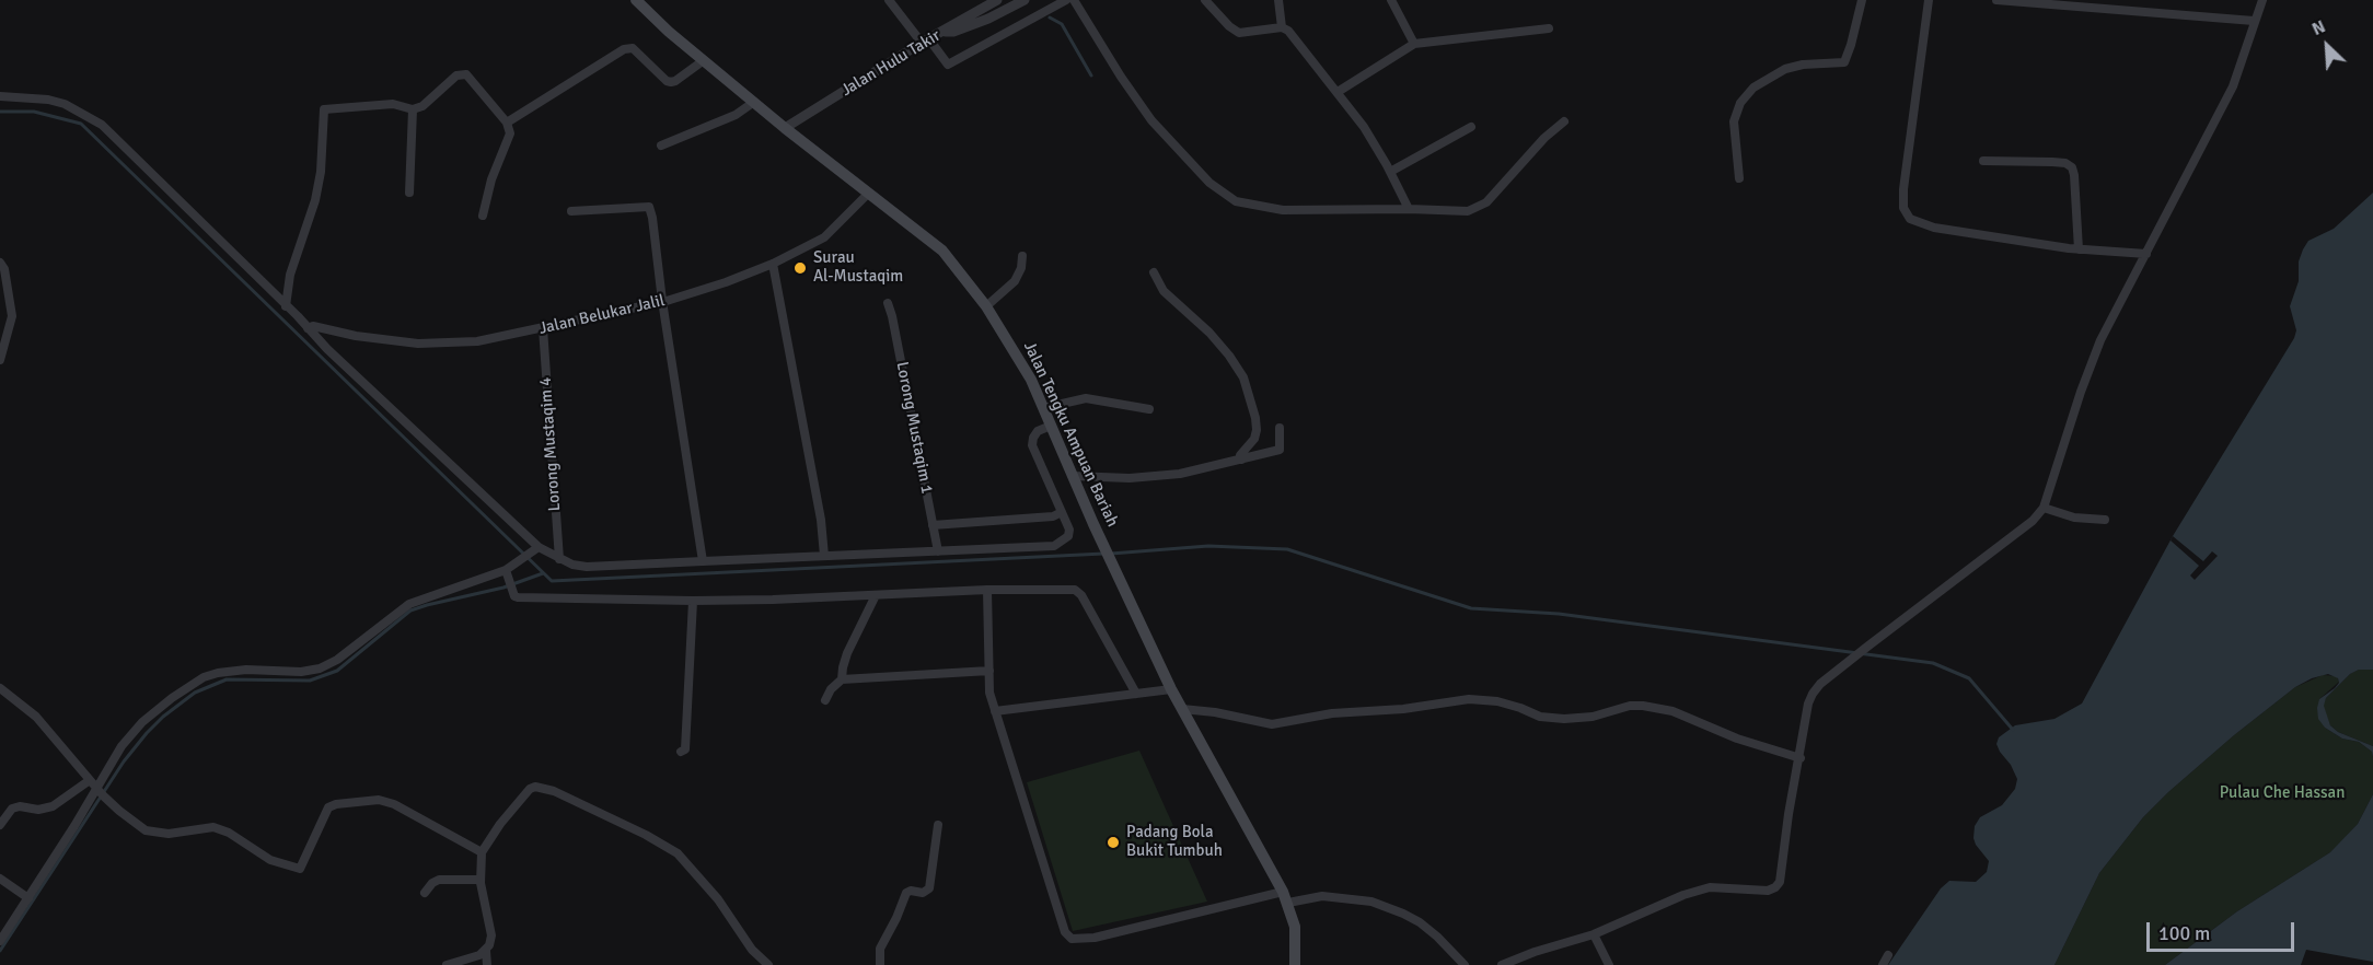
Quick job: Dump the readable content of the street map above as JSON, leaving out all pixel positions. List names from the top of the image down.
{
  "streets": {
    "main road": ["Jalan Tengku Ampuan Bariah"],
    "street": [
      "Jalan Hulu Takir",
      "Jalan Belukar Jalil",
      "Lorong Mustaqim 1",
      "Lorong Mustaqim 4"
    ]
  },
  "crossings": [
    ["Jalan Hulu Takir", "Jalan Tengku Ampuan Bariah"],
    ["Jalan Belukar Jalil", "Jalan Tengku Ampuan Bariah"],
    ["Jalan Belukar Jalil", "Lorong Mustaqim 4"]
  ],
  "parks": ["Pulau Che Hassan"],
  "places": ["Surau Al-Mustaqim", "Padang Bola Bukit Tumbuh"],
  "scale_bar": "100 m",
  "north": "top left"
}
